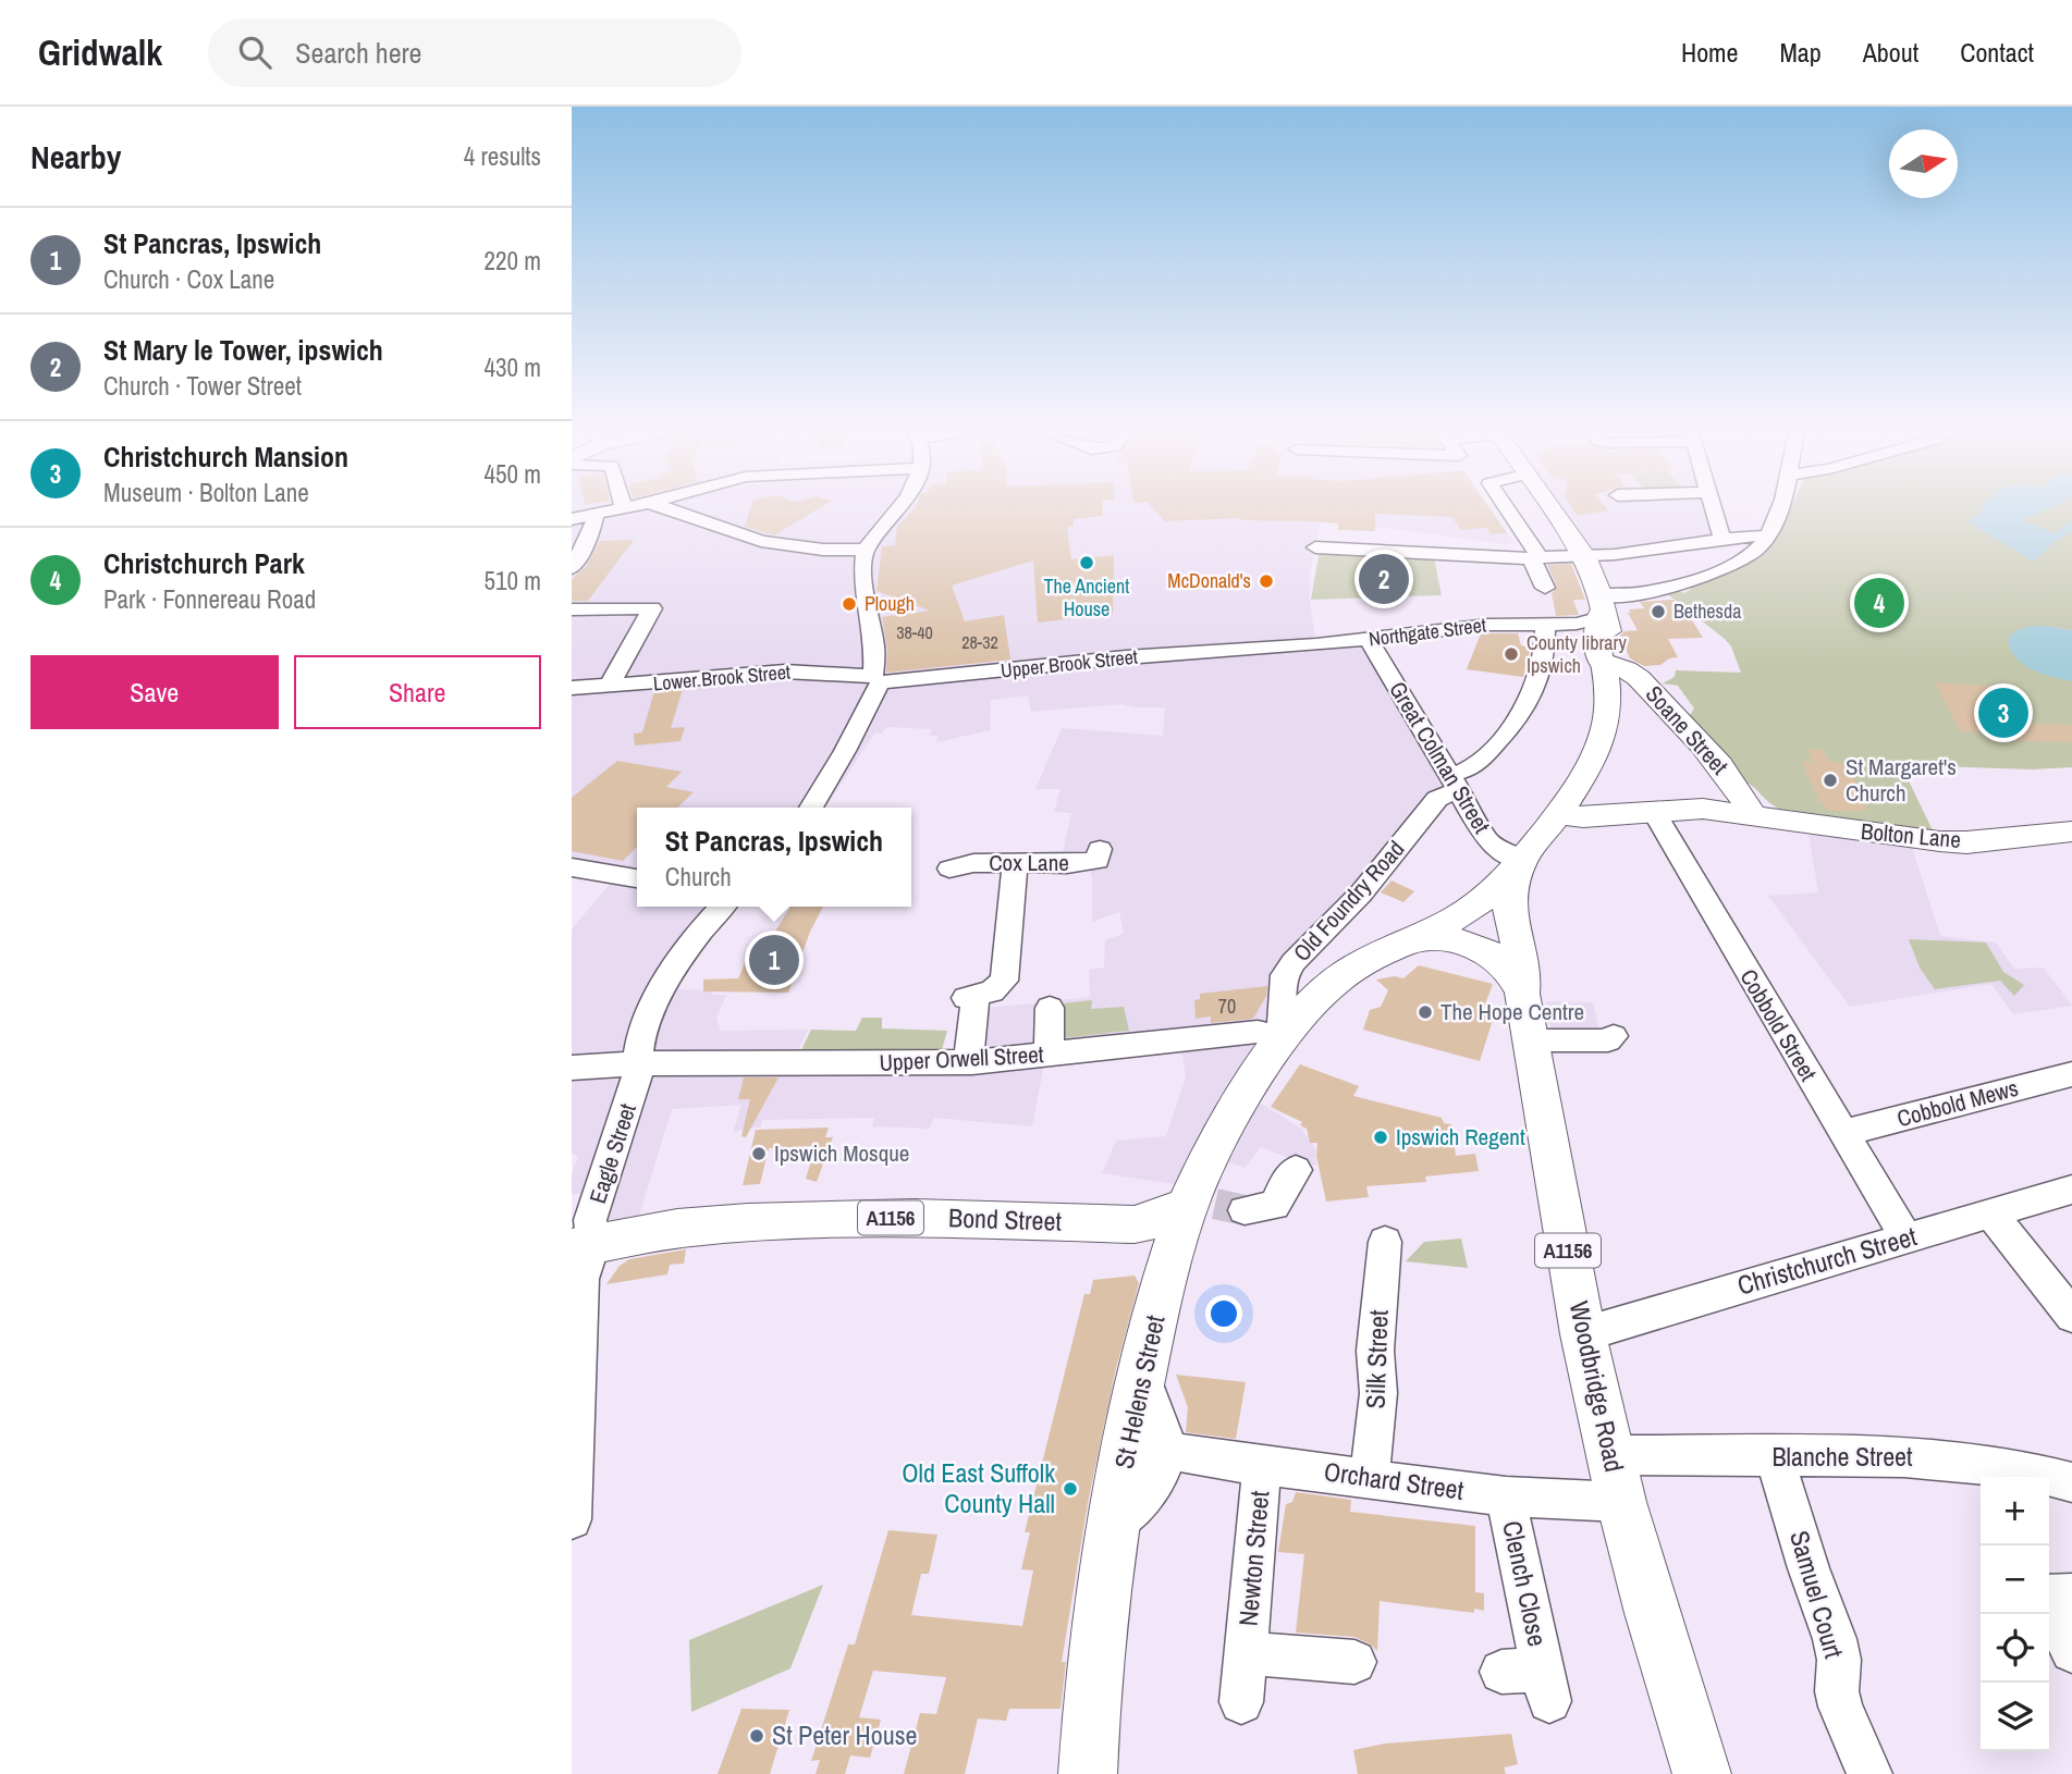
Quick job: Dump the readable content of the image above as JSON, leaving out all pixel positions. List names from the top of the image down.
{
  "streets": {
    "main road": [
      "Soane Street",
      "Bolton Lane",
      "A1156",
      "Bond Street",
      "Woodbridge Road",
      "St Helens Street"
    ],
    "street": [
      "Northgate Street",
      "Upper Brook Street",
      "Lower Brook Street",
      "Great Colman Street",
      "Cox Lane",
      "Old Foundry Road",
      "Cobbold Street",
      "Upper Orwell Street",
      "Cobbold Mews",
      "Eagle Street",
      "Christchurch Street",
      "Silk Street",
      "Blanche Street",
      "Orchard Street",
      "Newton Street",
      "Clench Close",
      "Samuel Court"
    ]
  },
  "crossings": [
    ["Northgate Street", "Upper Brook Street"],
    ["Northgate Street", "Great Colman Street"],
    ["Northgate Street", "Old Foundry Road"],
    ["Northgate Street", "A1156"],
    ["Upper Brook Street", "Lower Brook Street"],
    ["Soane Street", "Bolton Lane"],
    ["Soane Street", "A1156"],
    ["Great Colman Street", "Old Foundry Road"],
    ["Great Colman Street", "A1156"],
    ["Great Colman Street", "Woodbridge Road"],
    ["Bolton Lane", "Cobbold Street"],
    ["Bolton Lane", "A1156"],
    ["Old Foundry Road", "Upper Orwell Street"],
    ["Old Foundry Road", "A1156"],
    ["Old Foundry Road", "St Helens Street"],
    ["Cobbold Street", "Cobbold Mews"],
    ["Cobbold Street", "Christchurch Street"],
    ["Upper Orwell Street", "Eagle Street"],
    ["Upper Orwell Street", "A1156"],
    ["Upper Orwell Street", "St Helens Street"],
    ["Eagle Street", "Bond Street"],
    ["A1156", "Woodbridge Road"],
    ["A1156", "St Helens Street"],
    ["Bond Street", "St Helens Street"],
    ["Christchurch Street", "Woodbridge Road"],
    ["Silk Street", "Orchard Street"],
    ["Woodbridge Road", "Blanche Street"],
    ["Woodbridge Road", "Orchard Street"],
    ["Blanche Street", "Orchard Street"],
    ["Blanche Street", "Samuel Court"],
    ["Orchard Street", "Newton Street"],
    ["Orchard Street", "Clench Close"]
  ],
  "places": [
    "The Ancient House",
    "McDonald's",
    "Plough",
    "Bethesda",
    "County library Ipswich",
    "St Margaret's Church",
    "The Hope Centre",
    "Ipswich Regent",
    "Ipswich Mosque",
    "Old East Suffolk County Hall",
    "St Peter House"
  ],
  "house_numbers": ["38-40", "28-32", "70"],
  "north": "right",
  "page": {
    "header": "Gridwalk",
    "search": "Search here",
    "nav": [
      "Home",
      "Map",
      "About",
      "Contact"
    ],
    "heading": ["Nearby", "4 results"],
    "list": [
      {
        "mark": "1",
        "name": "St Pancras, Ipswich",
        "note": "Church · Cox Lane",
        "value": "220 m"
      },
      {
        "mark": "2",
        "name": "St Mary le Tower, ipswich",
        "note": "Church · Tower Street",
        "value": "430 m"
      },
      {
        "mark": "3",
        "name": "Christchurch Mansion",
        "note": "Museum · Bolton Lane",
        "value": "450 m"
      },
      {
        "mark": "4",
        "name": "Christchurch Park",
        "note": "Park · Fonnereau Road",
        "value": "510 m"
      }
    ],
    "pins": [
      "2",
      "4",
      "3",
      "1"
    ],
    "buttons": ["Save", "Share"],
    "popup": ["St Pancras, Ipswich", "Church"],
    "map_buttons": ["+", "−"]
  }
}
